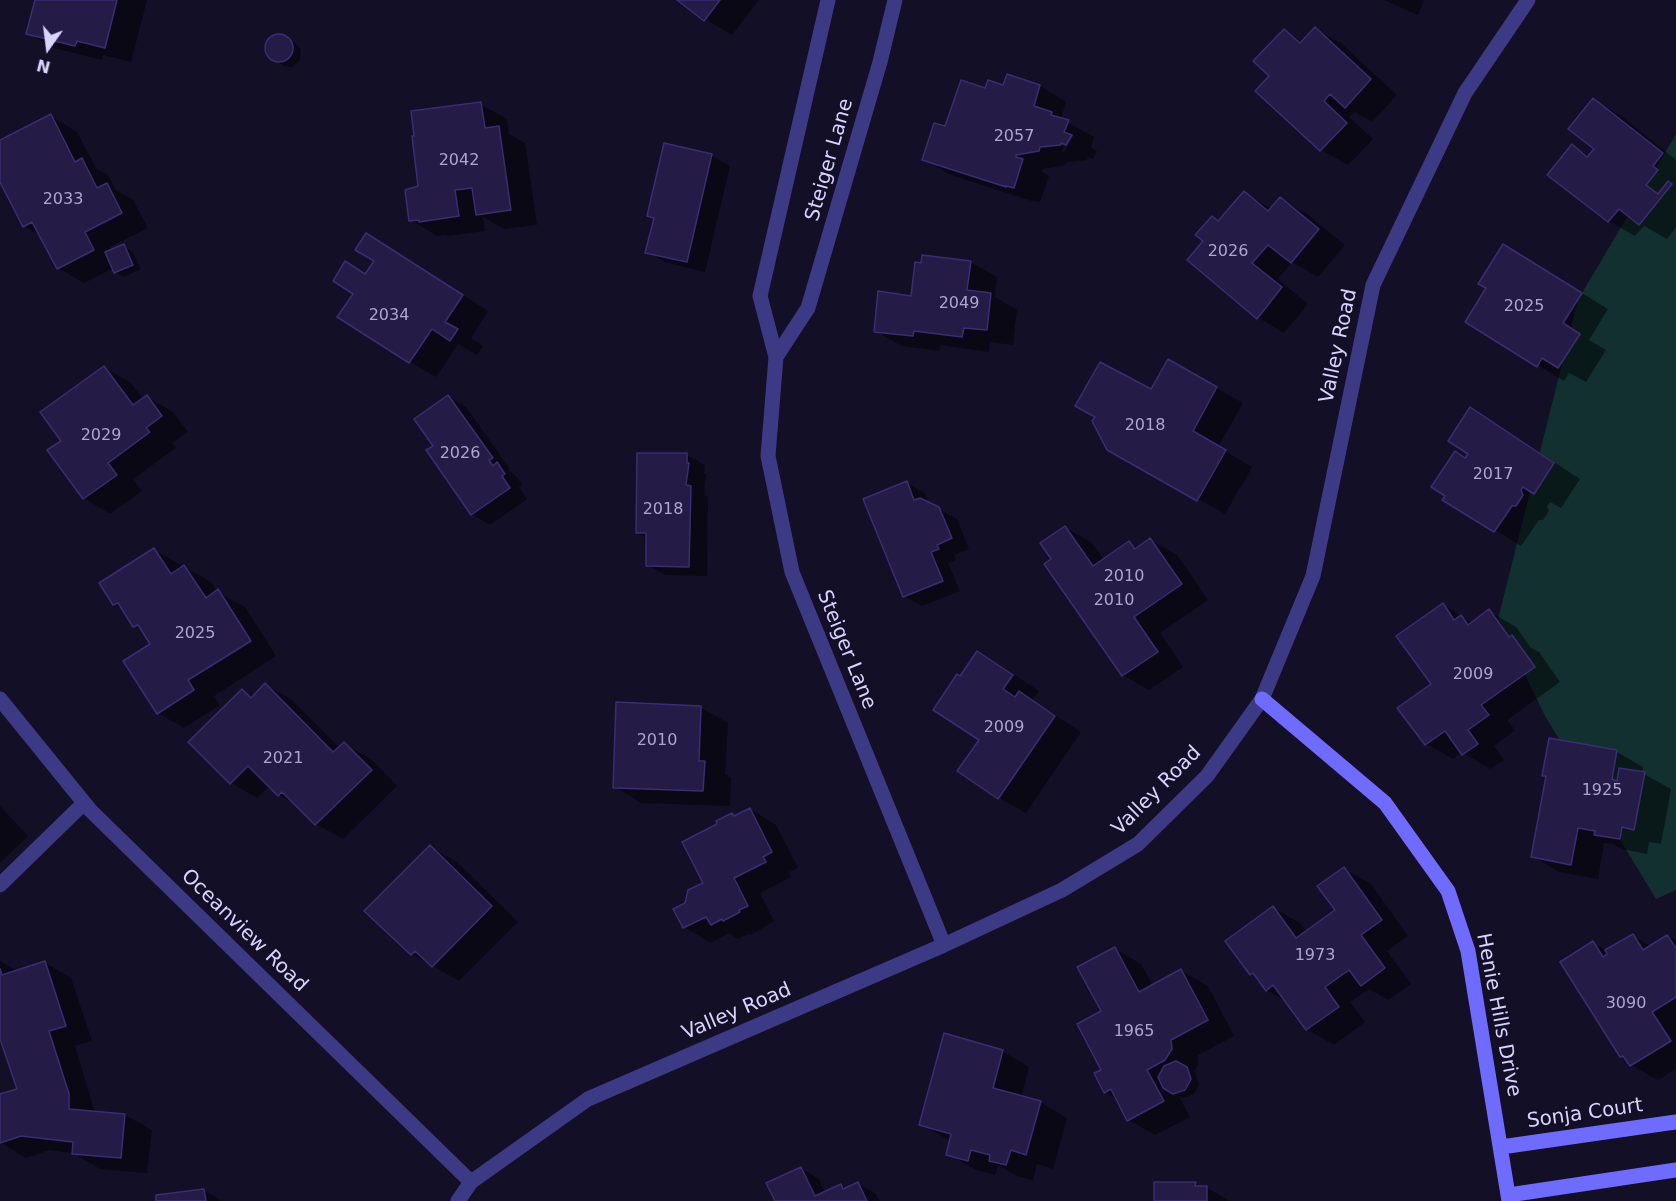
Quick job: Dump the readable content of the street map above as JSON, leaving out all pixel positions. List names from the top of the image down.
{
  "streets": {
    "street": [
      "Steiger Lane",
      "Valley Road",
      "Oceanview Road",
      "Henie Hills Drive",
      "Sonja Court"
    ]
  },
  "crossings": [
    ["Steiger Lane", "Valley Road"],
    ["Valley Road", "Oceanview Road"],
    ["Valley Road", "Henie Hills Drive"],
    ["Henie Hills Drive", "Sonja Court"]
  ],
  "house_numbers": [
    "2057",
    "2042",
    "2033",
    "2026",
    "2049",
    "2025",
    "2034",
    "2018",
    "2029",
    "2026",
    "2017",
    "2018",
    "2010",
    "2010",
    "2025",
    "2009",
    "2009",
    "2010",
    "2021",
    "1925",
    "1973",
    "3090",
    "1965"
  ],
  "north": "bottom"
}
